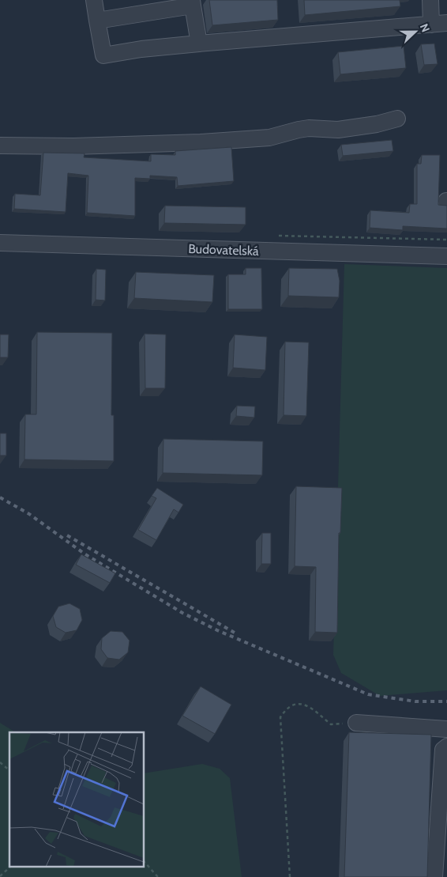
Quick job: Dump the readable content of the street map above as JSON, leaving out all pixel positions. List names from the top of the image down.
{
  "streets": {
    "street": ["Budovatelská"]
  },
  "north": "right"
}
